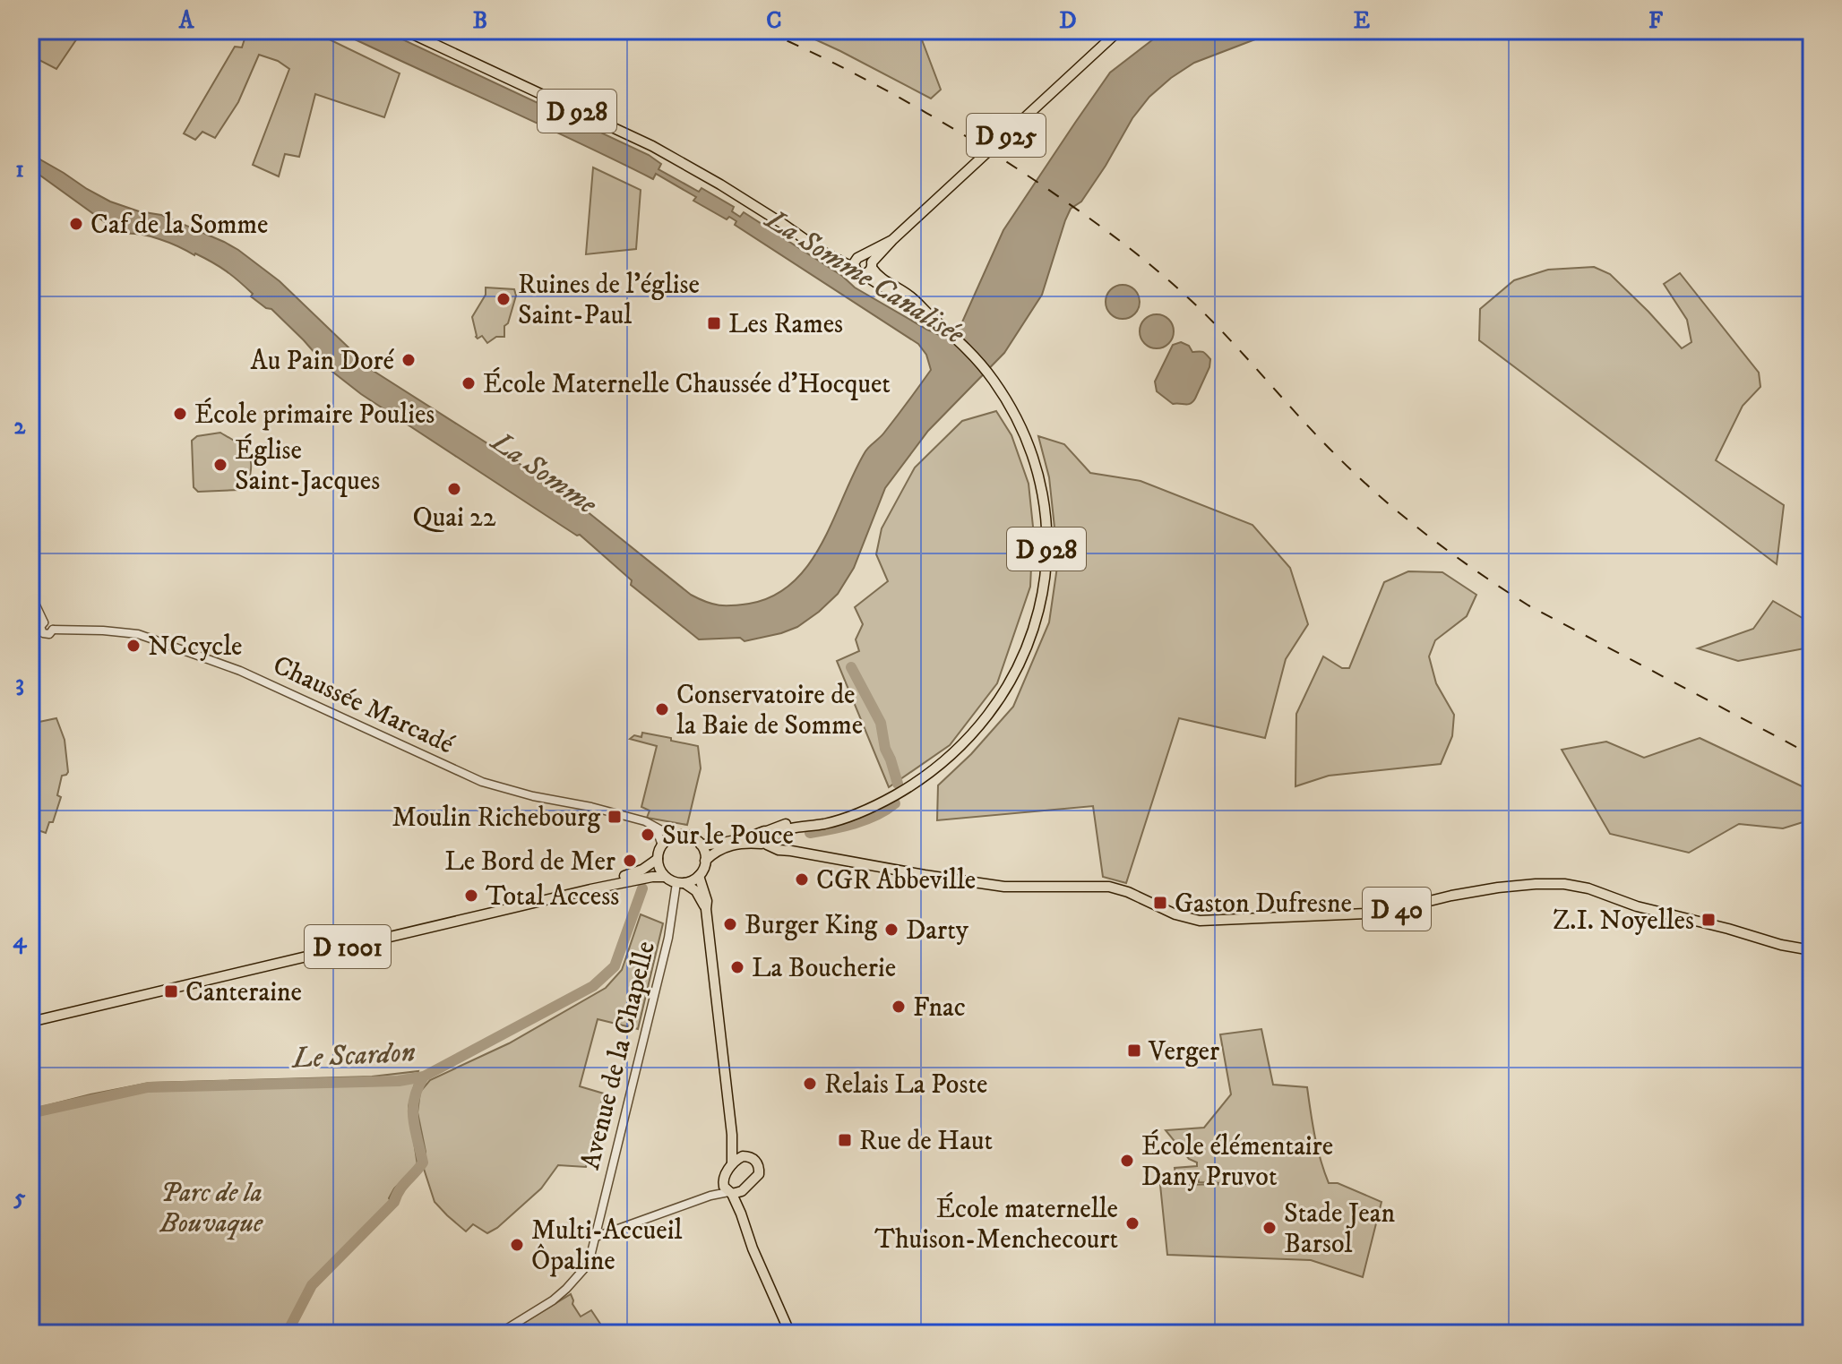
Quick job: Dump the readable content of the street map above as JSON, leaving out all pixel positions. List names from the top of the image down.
{
  "streets": {
    "main road": [
      "D 928",
      "D 925",
      "D 40",
      "D 1001"
    ],
    "street": ["Chaussée Marcadé", "Avenue de la Chapelle"]
  },
  "crossings": [
    ["D 928", "D 925"],
    ["D 928", "Chaussée Marcadé"],
    ["D 928", "D 40"],
    ["D 928", "D 1001"],
    ["D 928", "Avenue de la Chapelle"],
    ["Chaussée Marcadé", "D 1001"],
    ["Chaussée Marcadé", "Avenue de la Chapelle"],
    ["D 1001", "Avenue de la Chapelle"]
  ],
  "water": ["La Somme Canalisée", "La Somme", "Le Scardon"],
  "parks": ["Parc de la Bouvaque"],
  "places": {
    "other": [
      "Caf de la Somme",
      "Ruines de l'église Saint-Paul",
      "Au Pain Doré",
      "École Maternelle Chaussée d'Hocquet",
      "École primaire Poulies",
      "Église Saint-Jacques",
      "Quai 22",
      "NCcycle",
      "Conservatoire de la Baie de Somme",
      "Sur le Pouce",
      "Le Bord de Mer",
      "CGR Abbeville",
      "Total Access",
      "Burger King",
      "Darty",
      "La Boucherie",
      "Fnac",
      "Relais La Poste",
      "École élémentaire Dany Pruvot",
      "École maternelle Thuison-Menchecourt",
      "Stade Jean Barsol",
      "Multi-Accueil Ôpaline"
    ],
    "transit": [
      "Les Rames",
      "Moulin Richebourg",
      "Gaston Dufresne",
      "Z.I. Noyelles",
      "Canteraine",
      "Verger",
      "Rue de Haut"
    ]
  },
  "grid": {
    "columns": [
      "A",
      "B",
      "C",
      "D",
      "E",
      "F"
    ],
    "rows": [
      "1",
      "2",
      "3",
      "4",
      "5"
    ]
  }
}
